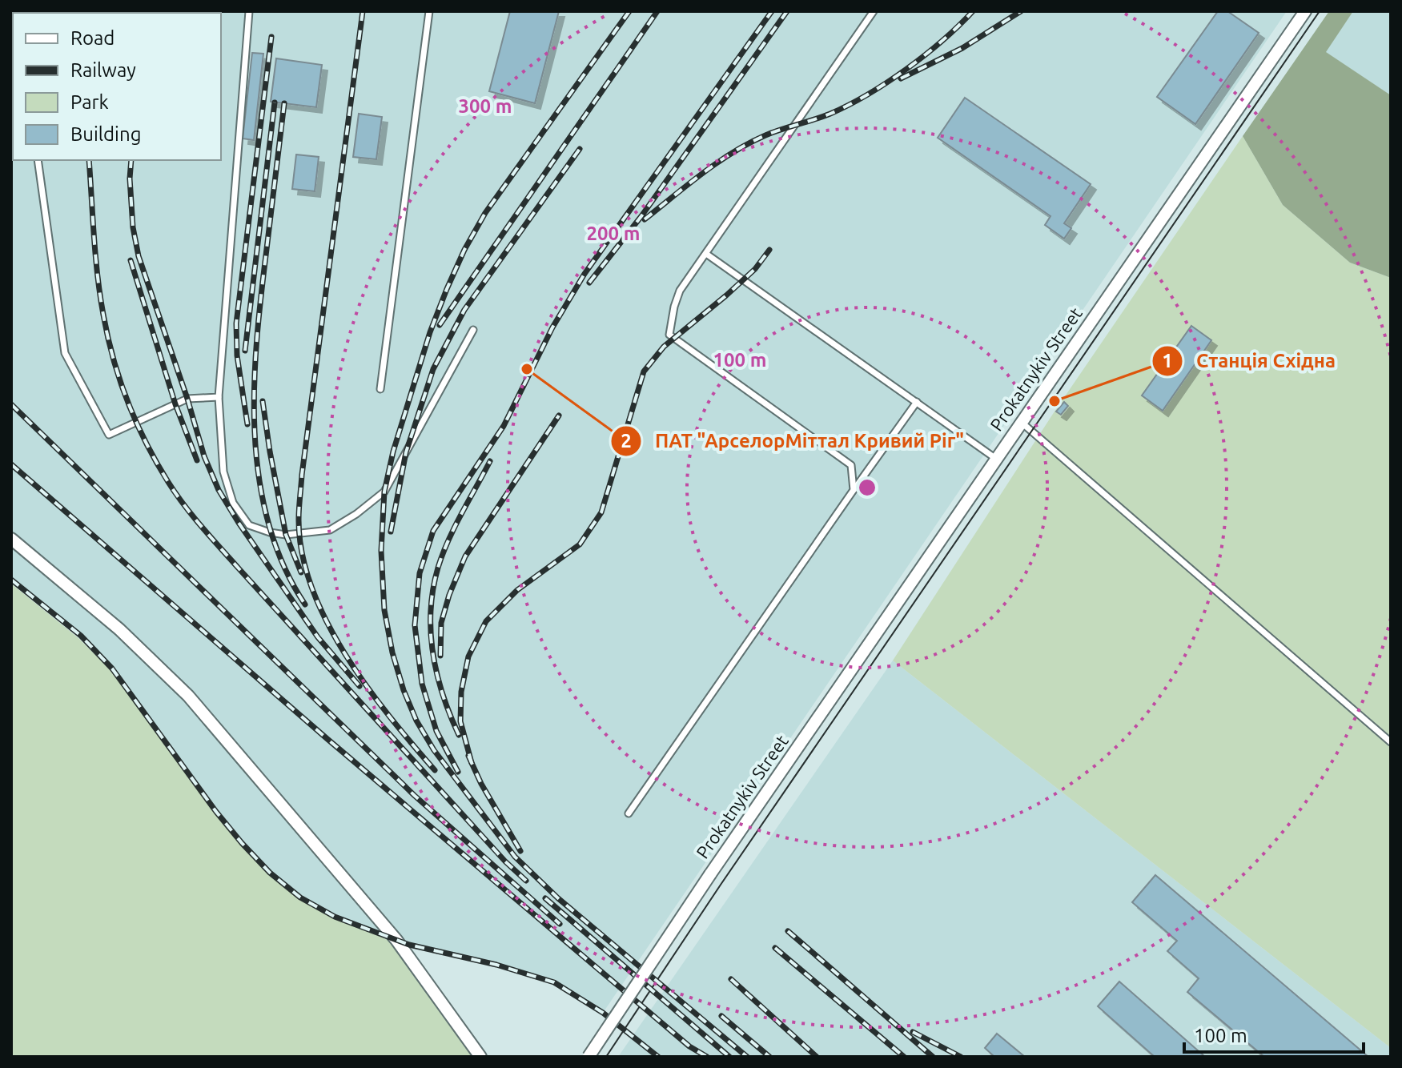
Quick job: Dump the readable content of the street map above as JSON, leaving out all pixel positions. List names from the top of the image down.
{
  "streets": {
    "street": ["Prokatnykiv Street"]
  },
  "places": ["ПАТ \"АрселорМіттал Кривий Ріг\"", "Станція Східна"],
  "legend": [
    "Road",
    "Railway",
    "Park",
    "Building"
  ],
  "scale_bar": "100 m",
  "rings": ["300 m", "200 m", "100 m"]
}
